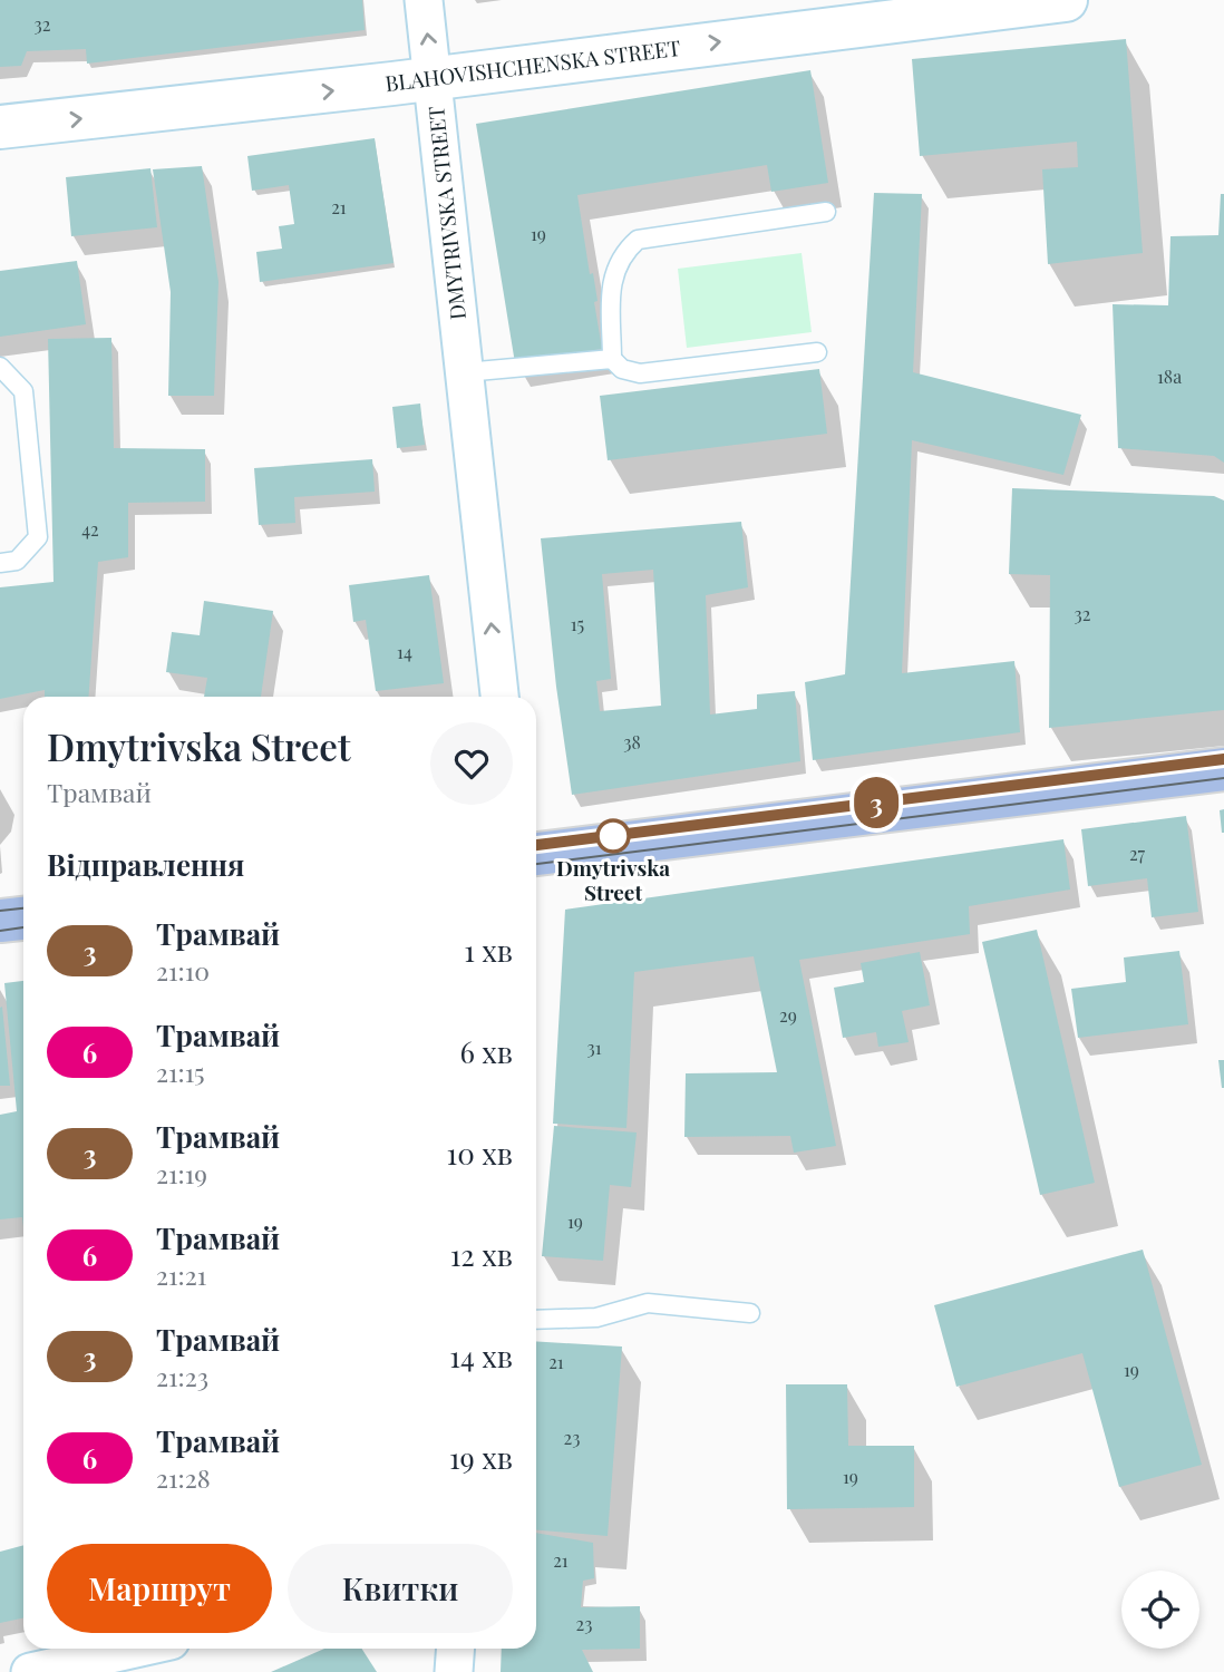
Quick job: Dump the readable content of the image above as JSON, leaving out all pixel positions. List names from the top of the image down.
{
  "streets": {
    "street": ["BLAHOVISHCHENSKA STREET", "DMYTRIVSKA STREET"]
  },
  "crossings": [
    ["BLAHOVISHCHENSKA STREET", "DMYTRIVSKA STREET"]
  ],
  "one_way": ["BLAHOVISHCHENSKA STREET", "DMYTRIVSKA STREET"],
  "places": ["Dmytrivska Street"],
  "lines": ["tram line 3"],
  "house_numbers": [
    "32",
    "21",
    "19",
    "18а",
    "42",
    "32",
    "15",
    "14",
    "38",
    "27",
    "29",
    "31",
    "19",
    "21",
    "19",
    "23",
    "19",
    "21",
    "23"
  ],
  "page": {
    "on_map": "3",
    "heading": [
      ["Dmytrivska Street", "Трамвай"],
      "Відправлення"
    ],
    "list": [
      {
        "mark": "3",
        "name": "Трамвай",
        "note": "21:10",
        "value": "1 хв"
      },
      {
        "mark": "6",
        "name": "Трамвай",
        "note": "21:15",
        "value": "6 хв"
      },
      {
        "mark": "3",
        "name": "Трамвай",
        "note": "21:19",
        "value": "10 хв"
      },
      {
        "mark": "6",
        "name": "Трамвай",
        "note": "21:21",
        "value": "12 хв"
      },
      {
        "mark": "3",
        "name": "Трамвай",
        "note": "21:23",
        "value": "14 хв"
      },
      {
        "mark": "6",
        "name": "Трамвай",
        "note": "21:28",
        "value": "19 хв"
      }
    ],
    "buttons": ["Маршрут", "Квитки"]
  }
}
